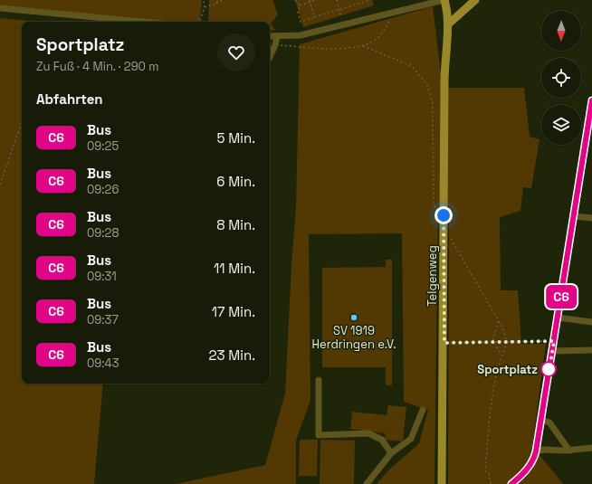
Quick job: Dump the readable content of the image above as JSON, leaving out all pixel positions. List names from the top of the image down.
{
  "streets": {
    "main road": ["Telgenweg"]
  },
  "places": ["SV 1919 Herdringen e.V.", "Sportplatz"],
  "lines": ["bus line C6"],
  "north": "bottom",
  "page": {
    "on_map": "C6",
    "heading": [
      ["Sportplatz", "Zu Fuß · 4 Min. · 290 m"],
      "Abfahrten"
    ],
    "list": [
      {
        "mark": "C6",
        "name": "Bus",
        "note": "09:25",
        "value": "5 Min."
      },
      {
        "mark": "C6",
        "name": "Bus",
        "note": "09:26",
        "value": "6 Min."
      },
      {
        "mark": "C6",
        "name": "Bus",
        "note": "09:28",
        "value": "8 Min."
      },
      {
        "mark": "C6",
        "name": "Bus",
        "note": "09:31",
        "value": "11 Min."
      },
      {
        "mark": "C6",
        "name": "Bus",
        "note": "09:37",
        "value": "17 Min."
      },
      {
        "mark": "C6",
        "name": "Bus",
        "note": "09:43",
        "value": "23 Min."
      }
    ]
  }
}
